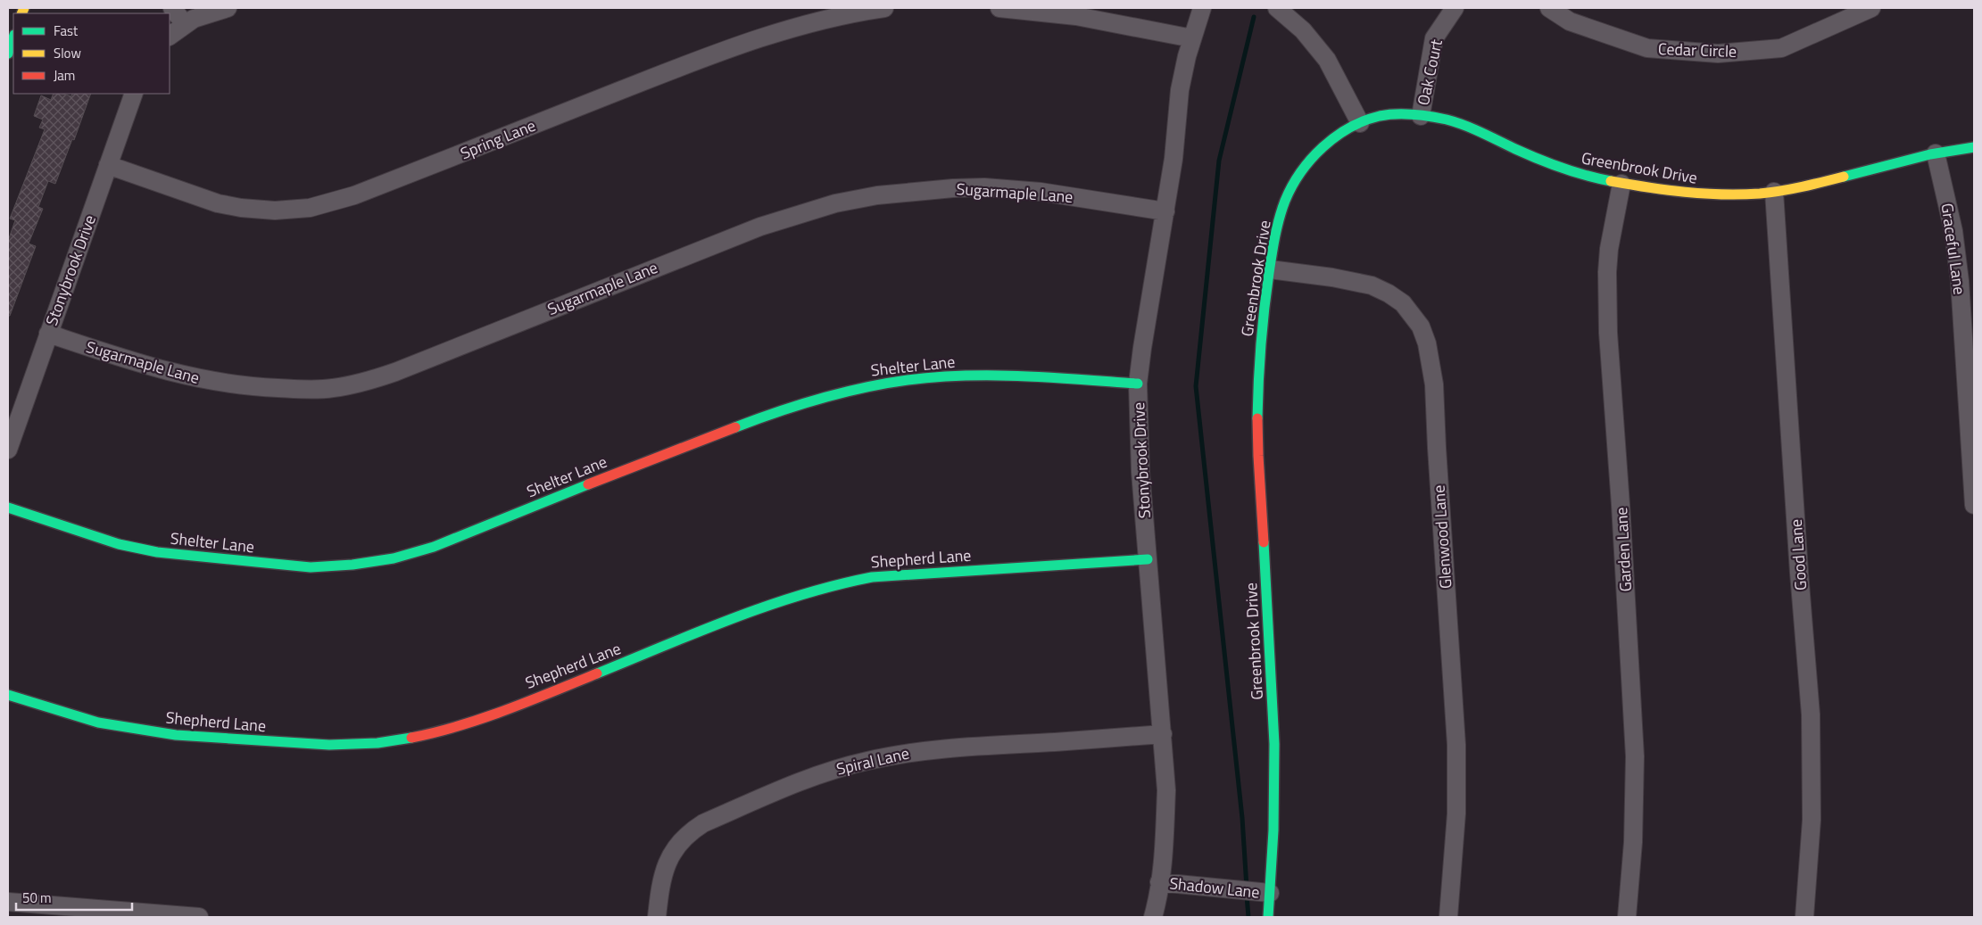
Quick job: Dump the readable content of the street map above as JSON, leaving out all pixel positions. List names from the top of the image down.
{
  "streets": {
    "street": [
      "Cedar Circle",
      "Oak Court",
      "Spring Lane",
      "Greenbrook Drive",
      "Sugarmaple Lane",
      "Graceful Lane",
      "Stonybrook Drive",
      "Shelter Lane",
      "Glenwood Lane",
      "Garden Lane",
      "Good Lane",
      "Shepherd Lane",
      "Spiral Lane",
      "Shadow Lane"
    ]
  },
  "crossings": [
    ["Oak Court", "Greenbrook Drive"],
    ["Spring Lane", "Stonybrook Drive"],
    ["Greenbrook Drive", "Graceful Lane"],
    ["Greenbrook Drive", "Glenwood Lane"],
    ["Greenbrook Drive", "Garden Lane"],
    ["Greenbrook Drive", "Good Lane"],
    ["Greenbrook Drive", "Shadow Lane"],
    ["Sugarmaple Lane", "Stonybrook Drive"],
    ["Stonybrook Drive", "Shelter Lane"],
    ["Stonybrook Drive", "Shepherd Lane"],
    ["Stonybrook Drive", "Spiral Lane"],
    ["Stonybrook Drive", "Shadow Lane"]
  ],
  "legend": ["Fast", "Slow", "Jam"],
  "scale_bar": "50 m"
}
